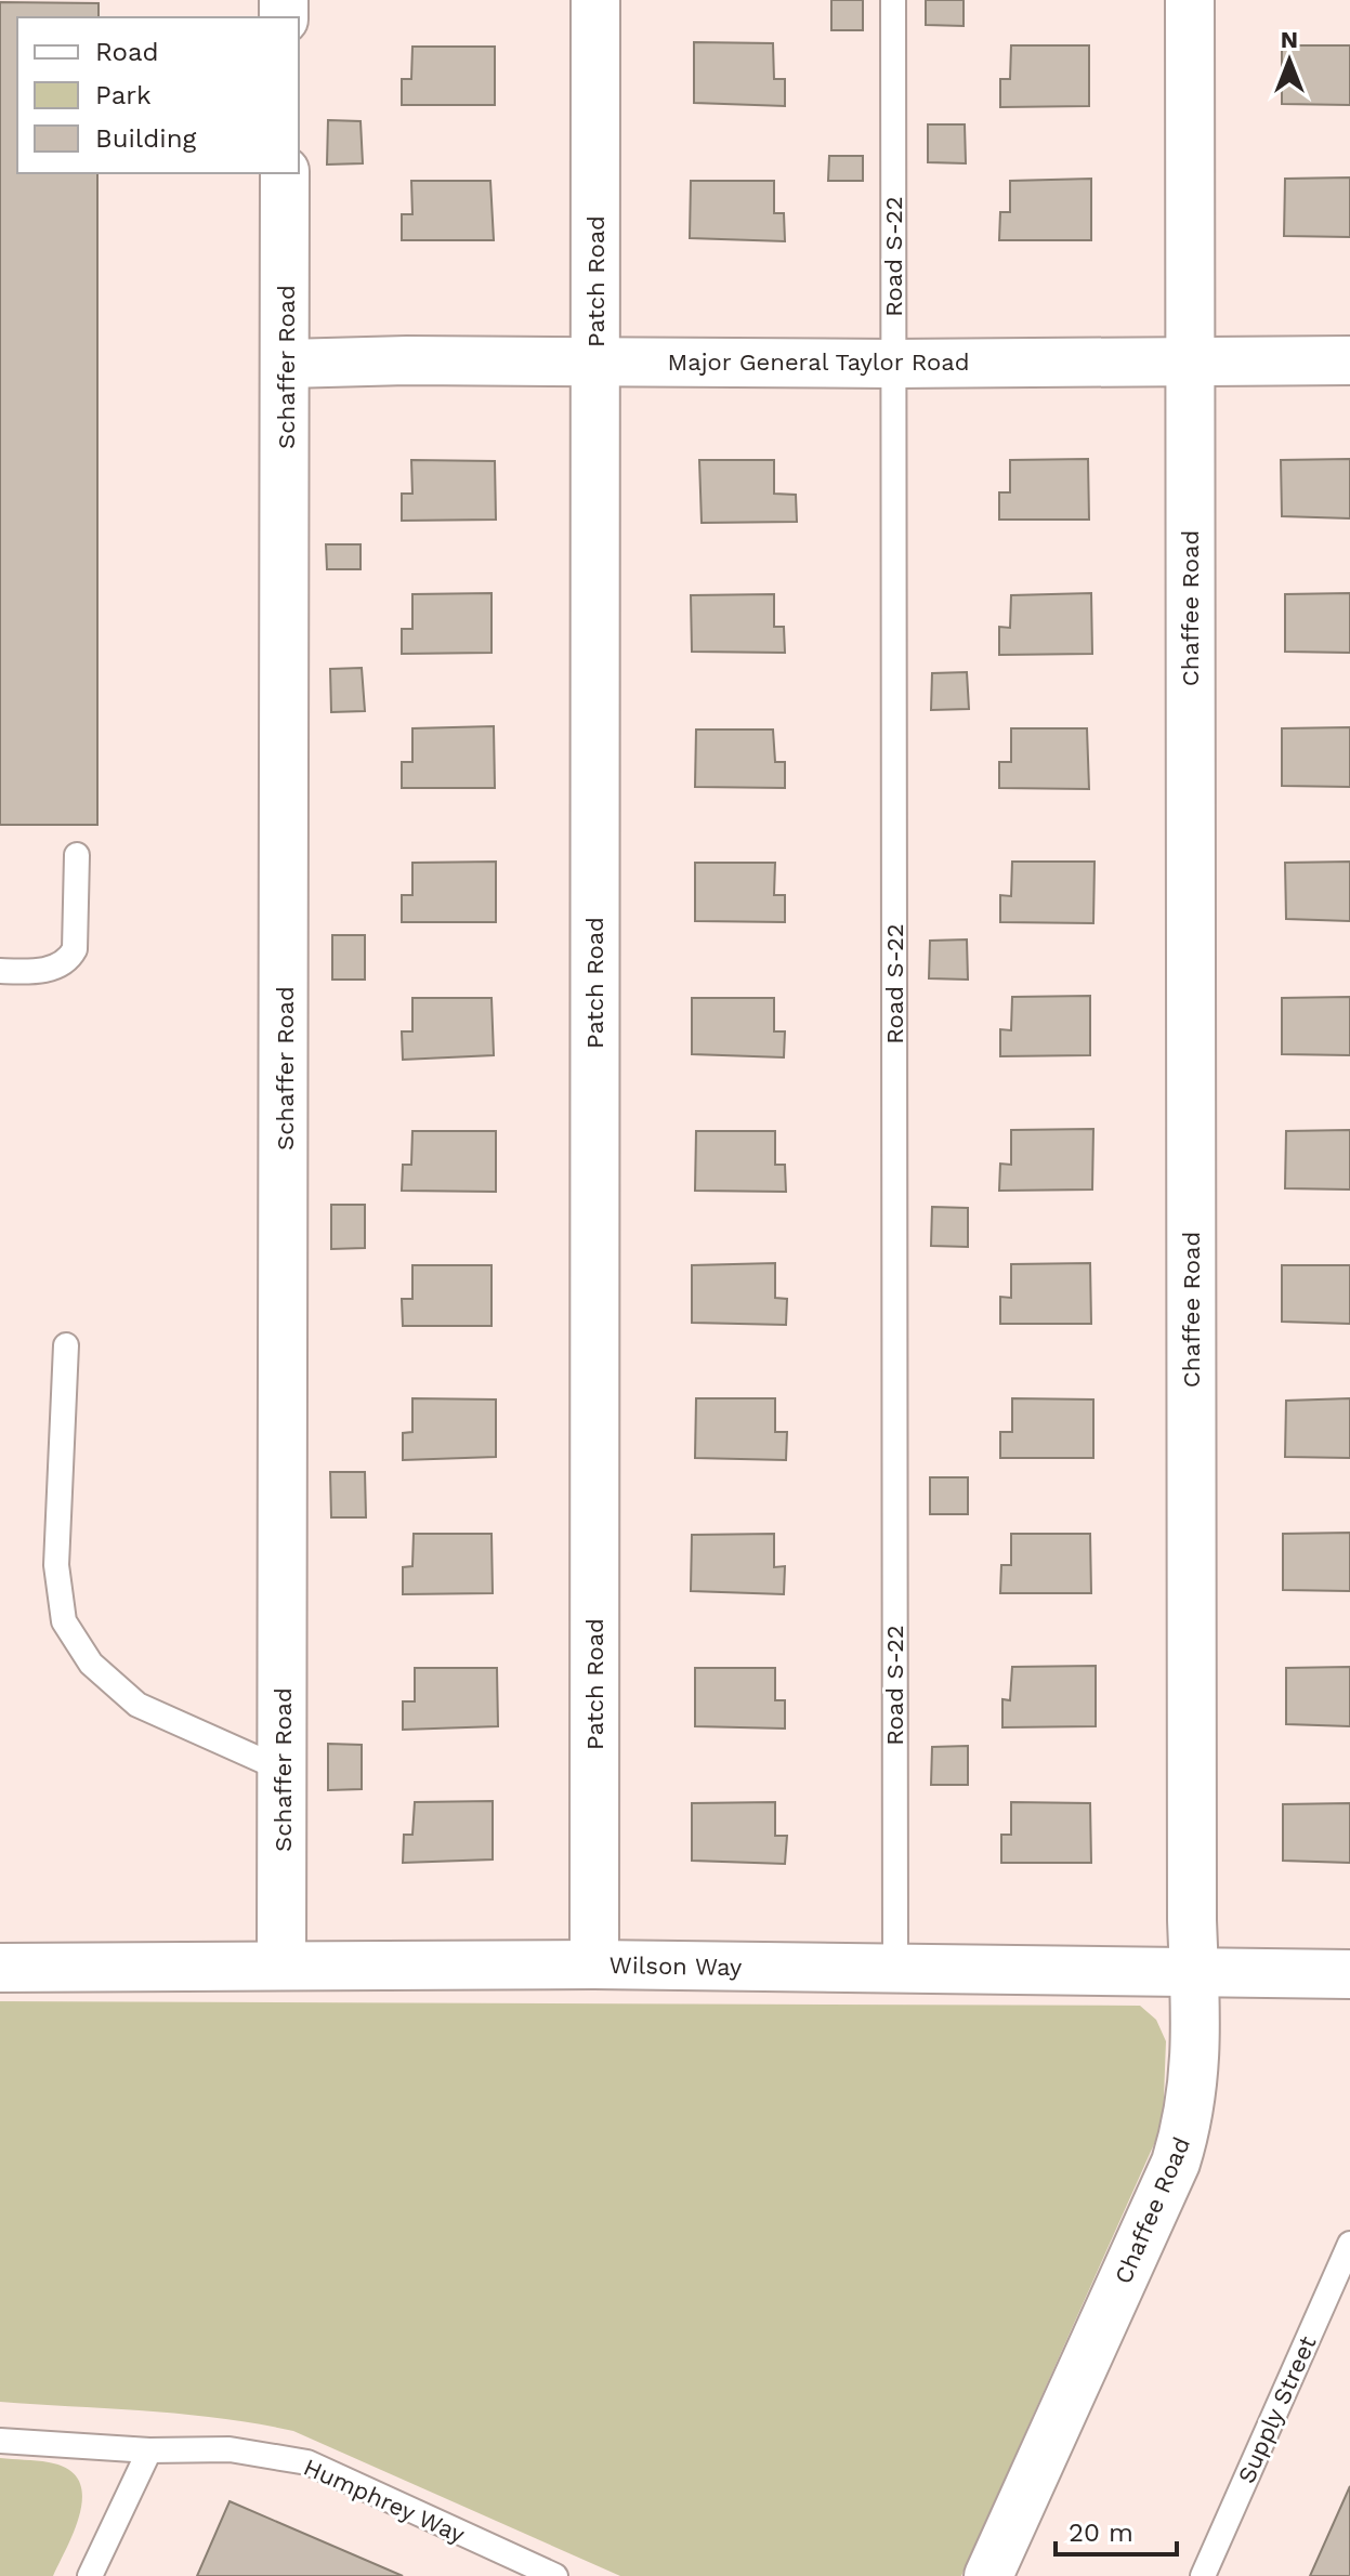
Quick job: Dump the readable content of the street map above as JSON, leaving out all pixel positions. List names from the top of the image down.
{
  "streets": {
    "street": [
      "Patch Road",
      "Major General Taylor Road",
      "Schaffer Road",
      "Chaffee Road",
      "Wilson Way"
    ],
    "lane": ["Road S-22", "Supply Street", "Humphrey Way"]
  },
  "crossings": [
    ["Road S-22", "Major General Taylor Road"],
    ["Road S-22", "Wilson Way"],
    ["Patch Road", "Major General Taylor Road"],
    ["Patch Road", "Wilson Way"],
    ["Major General Taylor Road", "Schaffer Road"],
    ["Major General Taylor Road", "Chaffee Road"],
    ["Schaffer Road", "Wilson Way"],
    ["Chaffee Road", "Wilson Way"]
  ],
  "legend": ["Road", "Park", "Building"],
  "scale_bar": "20 m",
  "north": "top"
}
